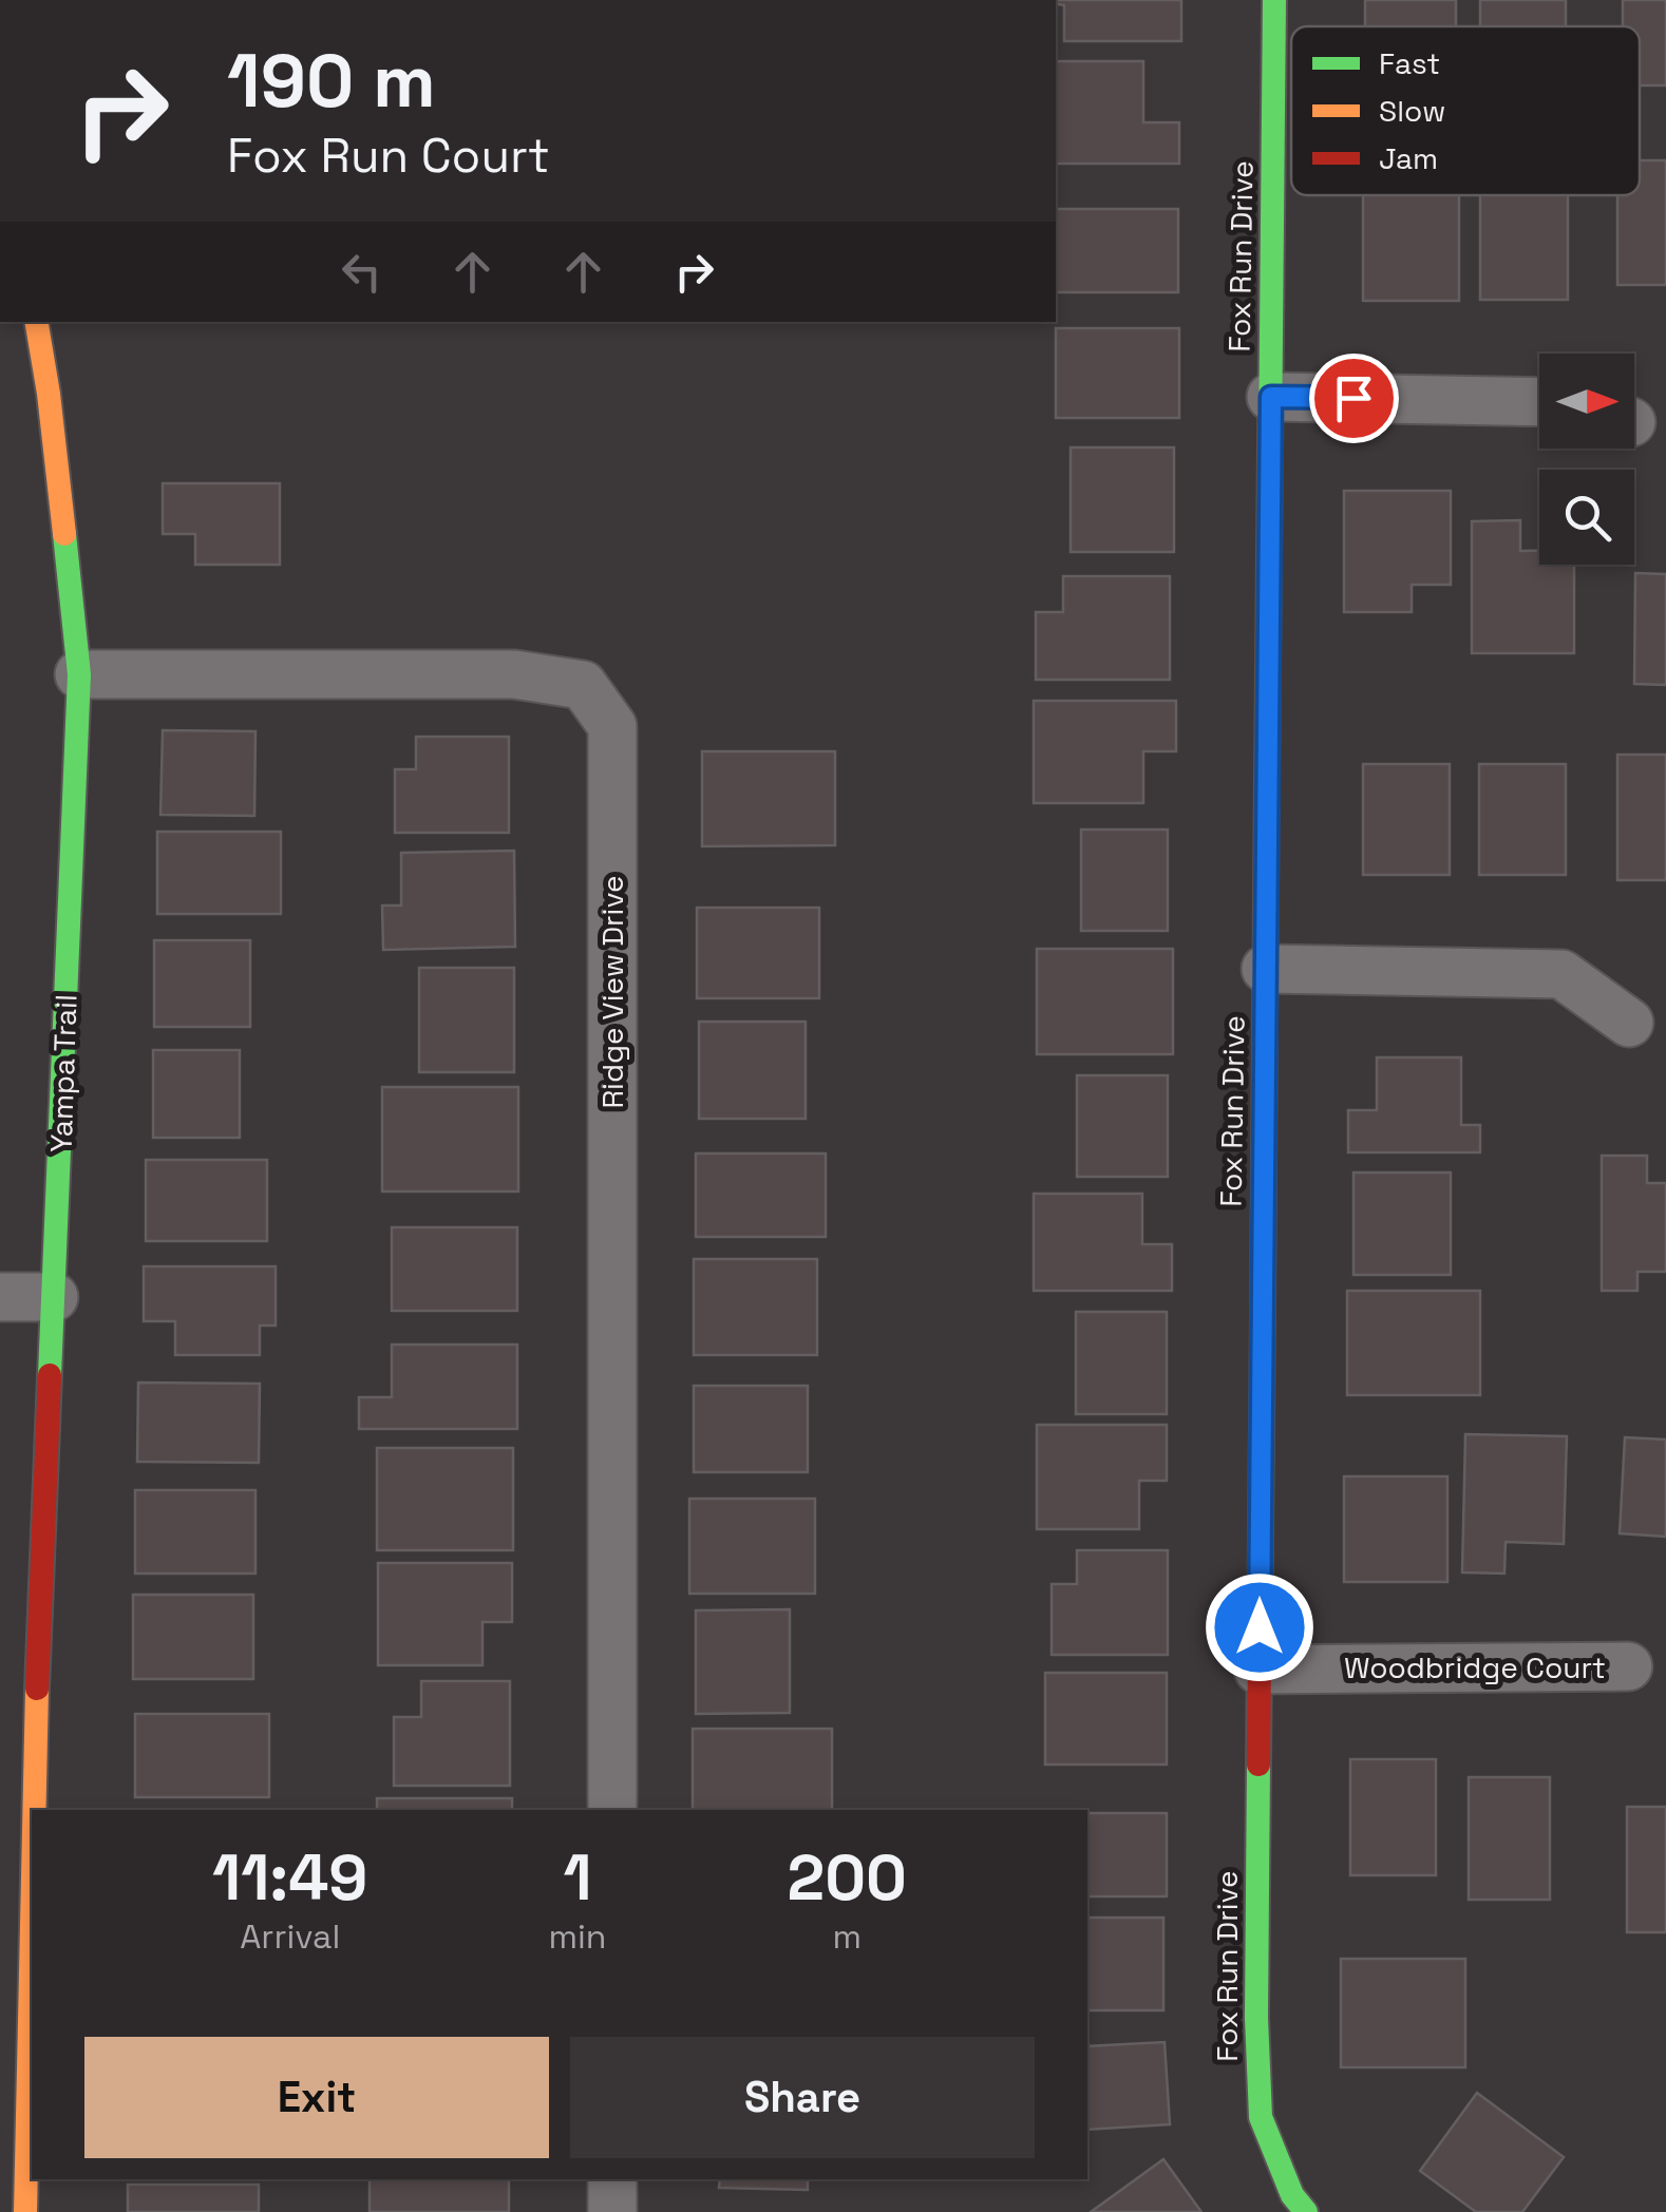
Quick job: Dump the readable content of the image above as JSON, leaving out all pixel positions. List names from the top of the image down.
{
  "streets": {
    "street": [
      "Fox Run Drive",
      "Ridge View Drive",
      "Yampa Trail",
      "Woodbridge Court"
    ]
  },
  "crossings": [
    ["Fox Run Drive", "Woodbridge Court"],
    ["Ridge View Drive", "Yampa Trail"]
  ],
  "legend": ["Fast", "Slow", "Jam"],
  "north": "right",
  "page": {
    "turn": ["190 m", "Fox Run Court"],
    "eta": [
      "11:49",
      "Arrival",
      "1",
      "min",
      "200",
      "m"
    ],
    "buttons": ["Exit", "Share"]
  }
}
